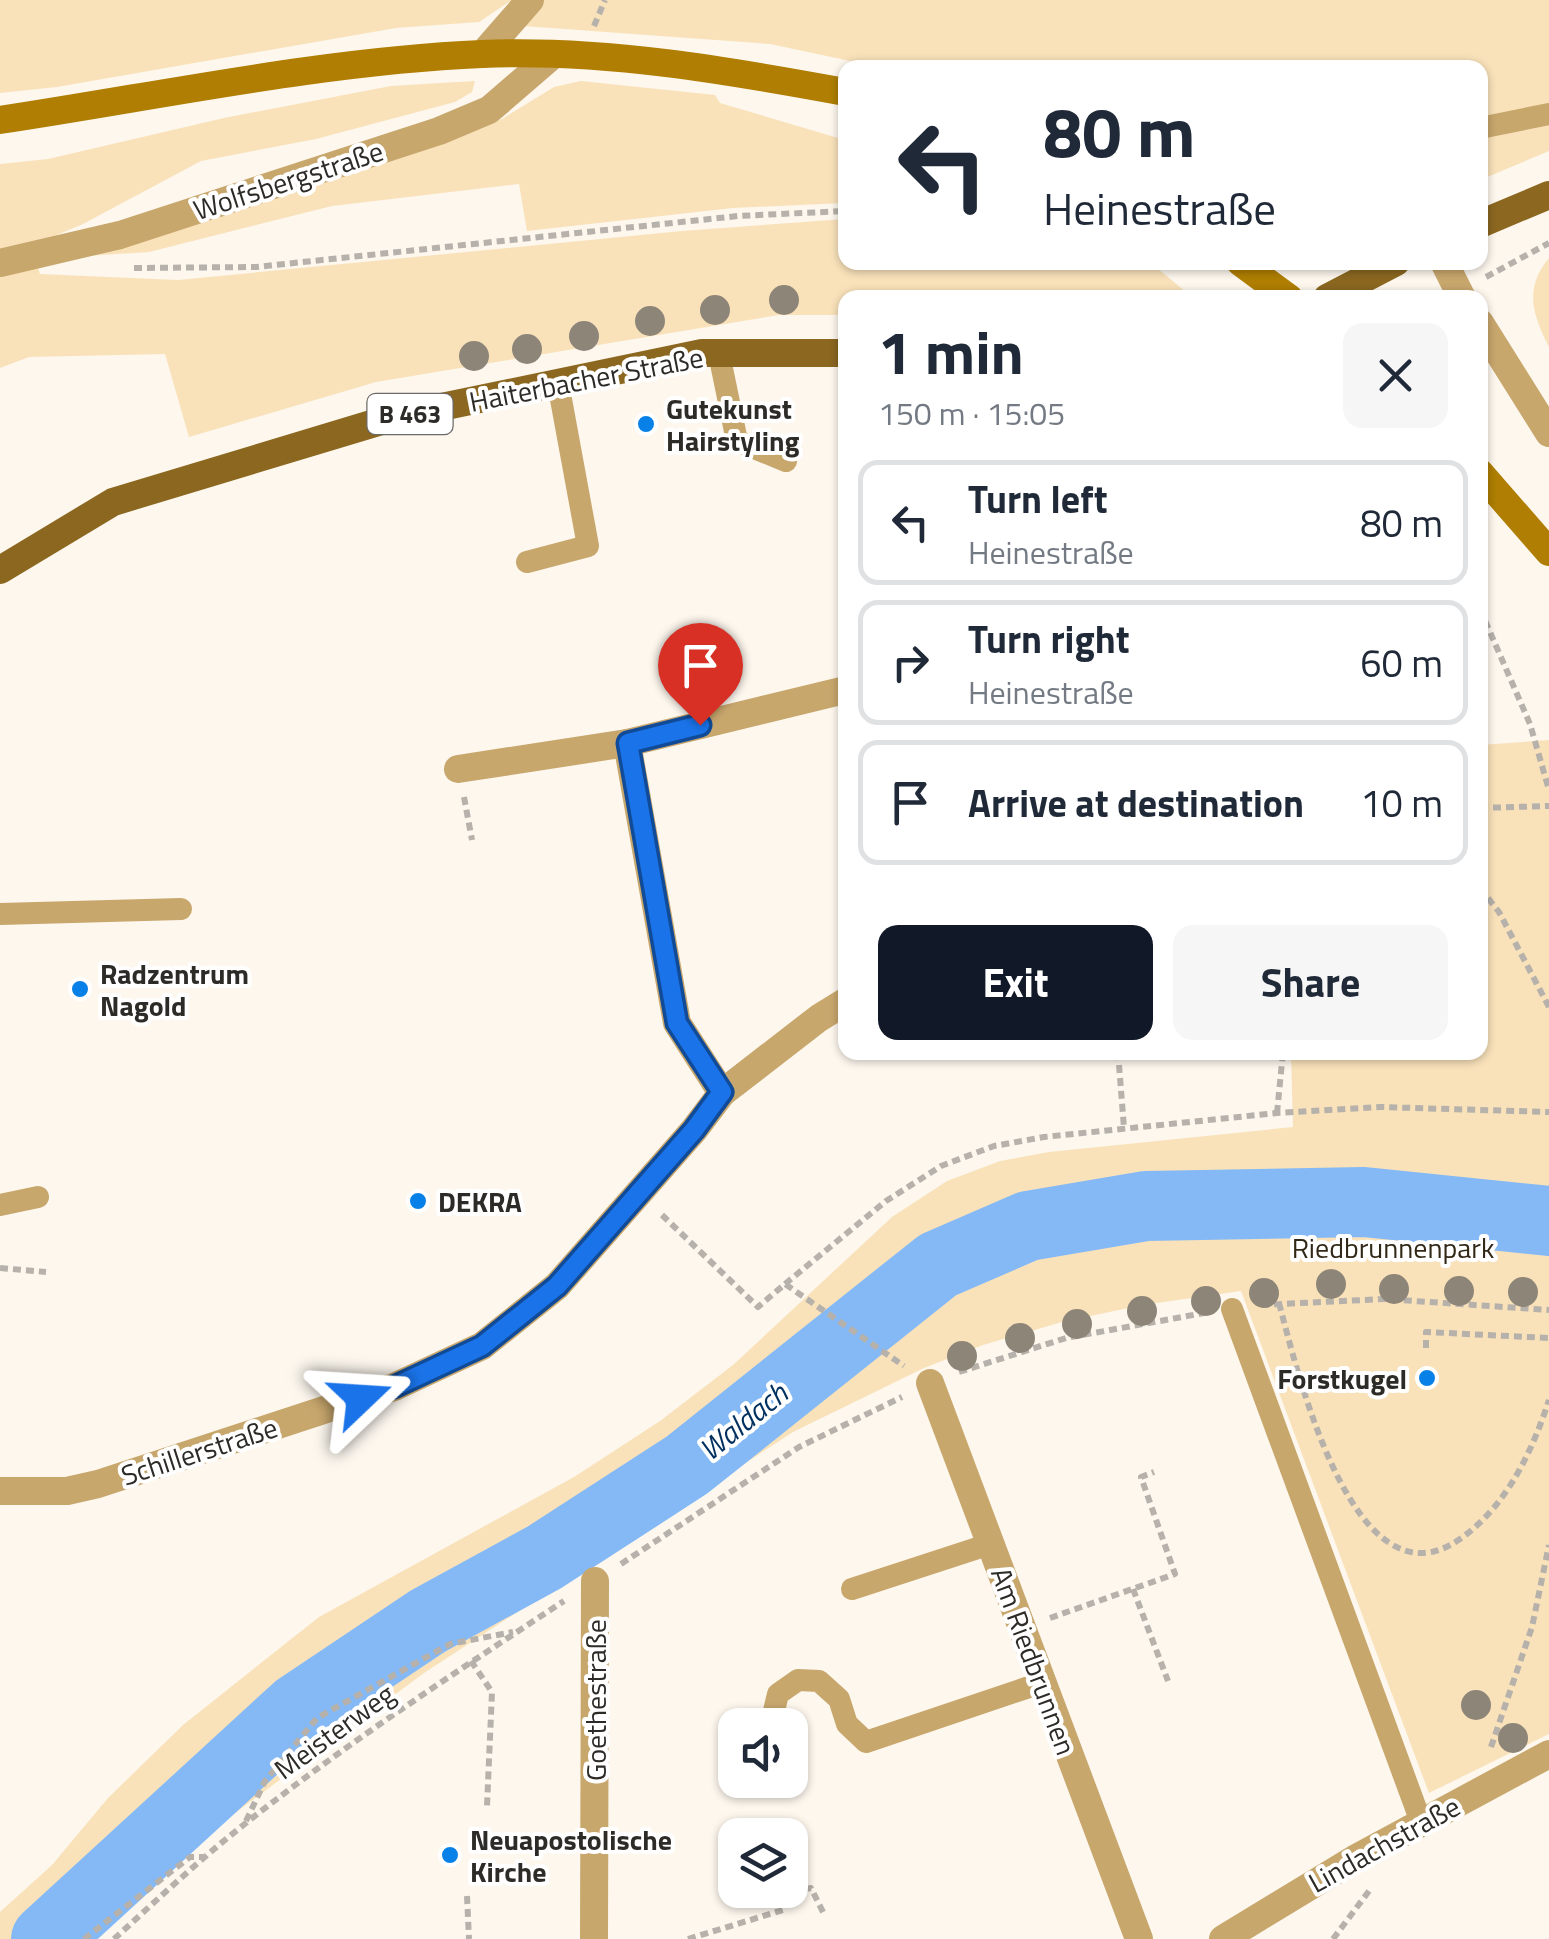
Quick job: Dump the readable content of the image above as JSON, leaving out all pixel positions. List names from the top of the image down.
{
  "streets": {
    "main road": ["Haiterbacher Straße", "B 463"],
    "street": [
      "Wolfsbergstraße",
      "Schillerstraße",
      "Am Riedbrunnen",
      "Goethestraße",
      "Lindachstraße"
    ],
    "path": ["Meisterweg"]
  },
  "crossings": [
    ["Am Riedbrunnen", "Meisterweg"],
    ["Goethestraße", "Meisterweg"]
  ],
  "water": ["Waldach"],
  "parks": ["Riedbrunnenpark"],
  "places": [
    "Gutekunst Hairstyling",
    "Radzentrum Nagold",
    "DEKRA",
    "Forstkugel",
    "Neuapostolische Kirche"
  ],
  "page": {
    "turn": ["80 m", "Heinestraße"],
    "heading": ["1 min", "150 m · 15:05"],
    "list": [
      {
        "name": "Turn left",
        "note": "Heinestraße",
        "value": "80 m"
      },
      {
        "name": "Turn right",
        "note": "Heinestraße",
        "value": "60 m"
      },
      {
        "name": "Arrive at destination",
        "value": "10 m"
      }
    ],
    "buttons": ["Exit", "Share"]
  }
}
